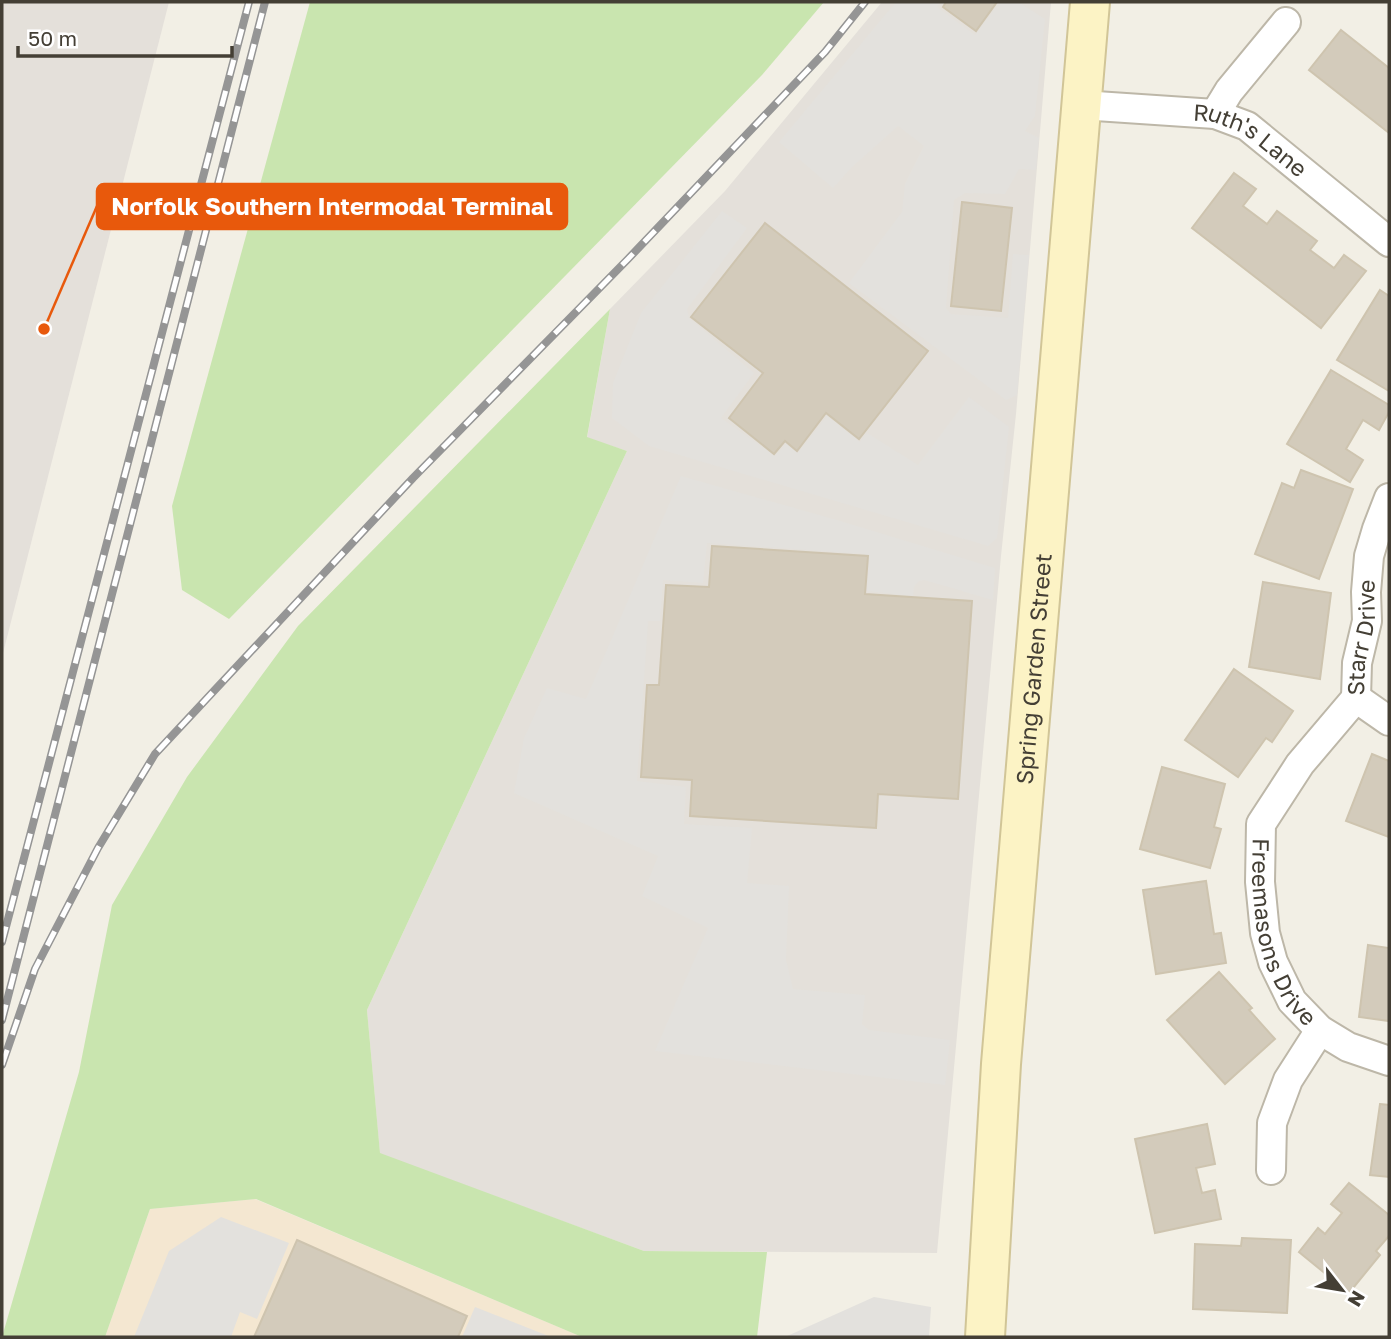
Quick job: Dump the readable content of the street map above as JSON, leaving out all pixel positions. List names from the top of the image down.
{
  "streets": {
    "main road": ["Spring Garden Street"],
    "street": ["Ruth's Lane", "Starr Drive", "Freemasons Drive"]
  },
  "crossings": [
    ["Ruth's Lane", "Spring Garden Street"],
    ["Starr Drive", "Freemasons Drive"]
  ],
  "places": ["Norfolk Southern Intermodal Terminal"],
  "scale_bar": "50 m",
  "north": "bottom right"
}
